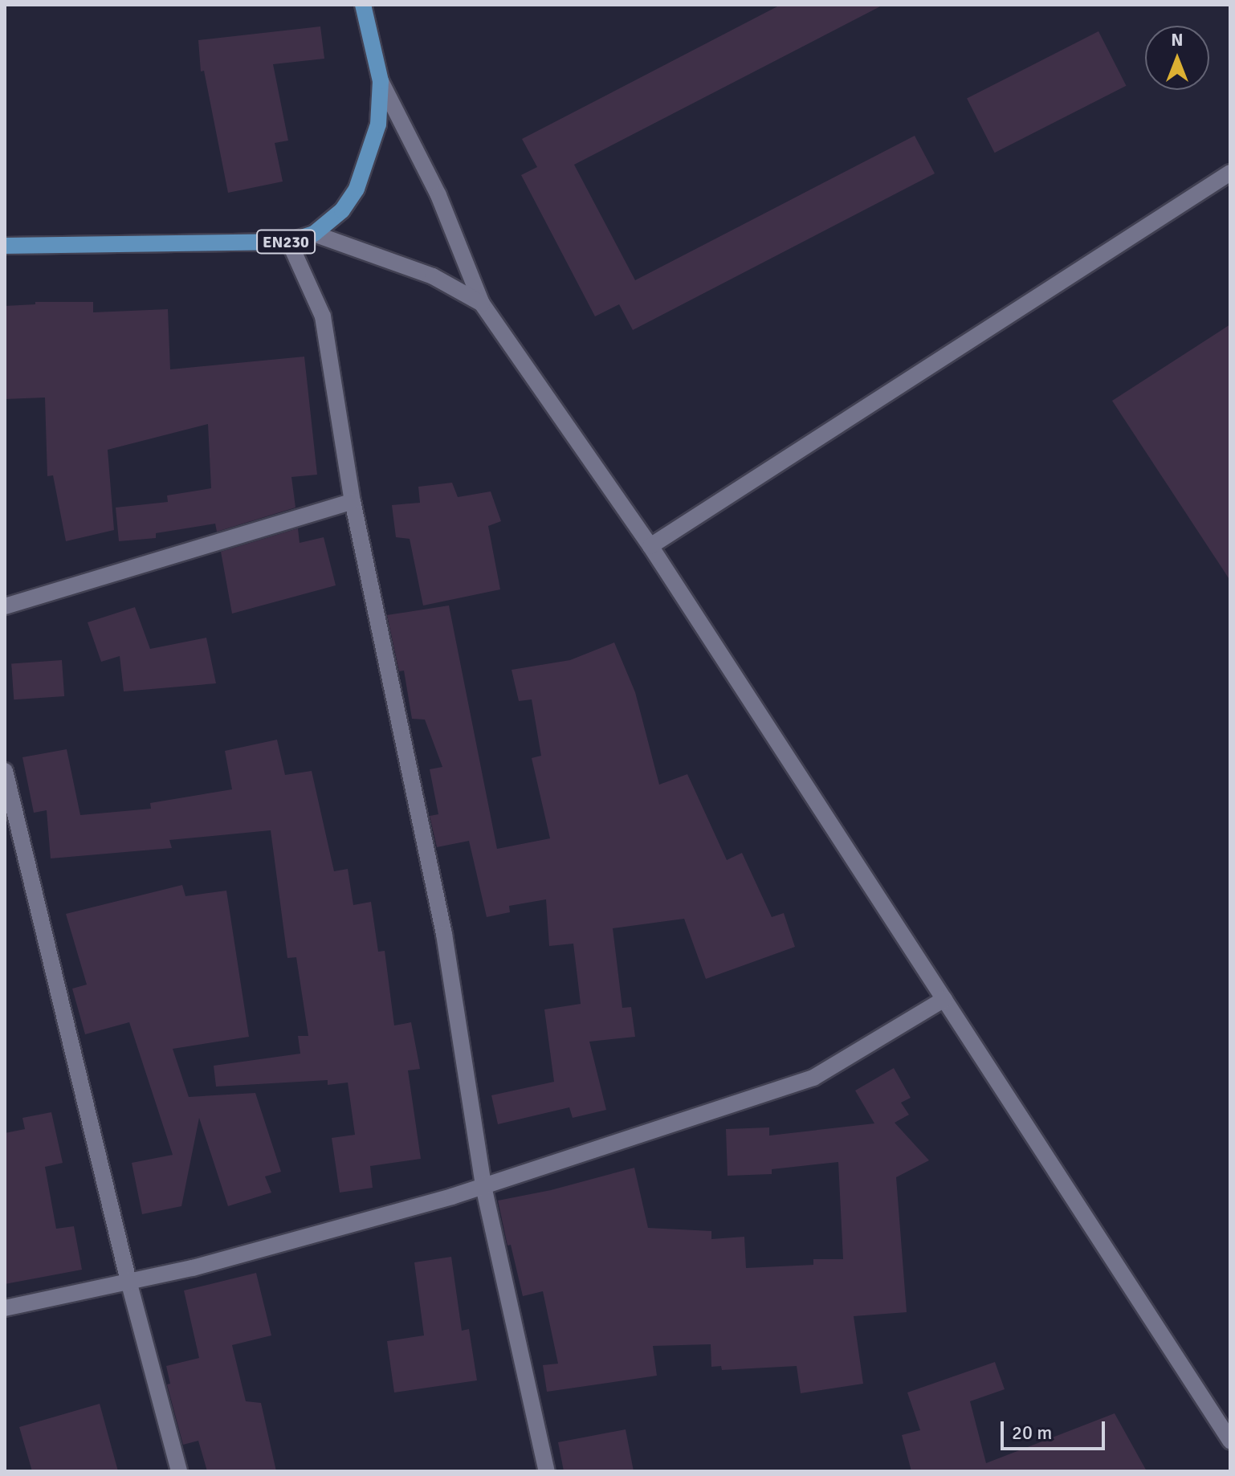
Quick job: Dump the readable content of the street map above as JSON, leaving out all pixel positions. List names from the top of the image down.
{
  "streets": {
    "main road": ["EN230"]
  },
  "scale_bar": "20 m",
  "north": "top"
}
